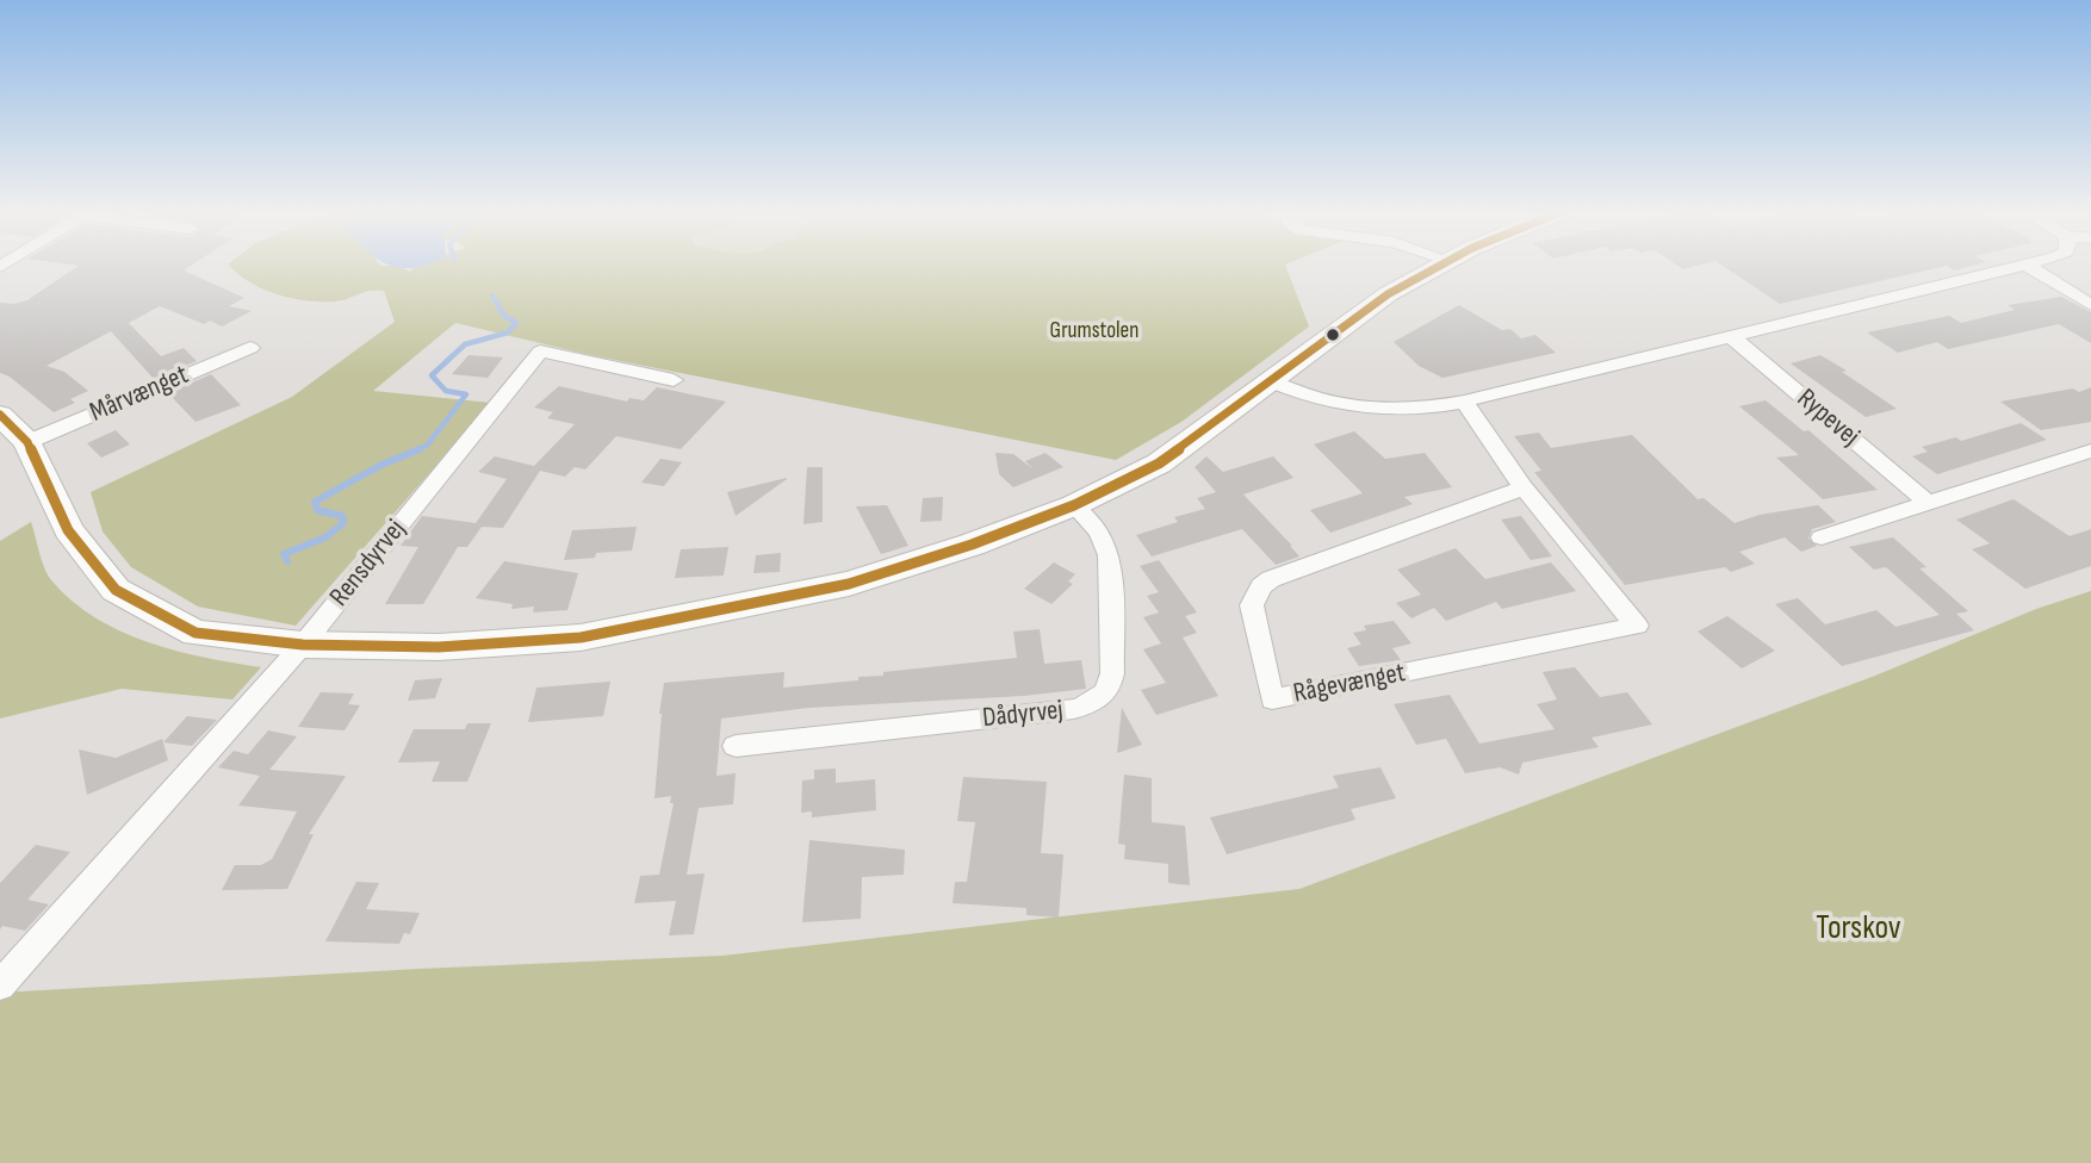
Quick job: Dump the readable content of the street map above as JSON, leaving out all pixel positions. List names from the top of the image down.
{
  "streets": {
    "street": [
      "Mårvænget",
      "Rypevej",
      "Rensdyrvej",
      "Rågevænget",
      "Dådyrvej"
    ]
  },
  "parks": ["Grumstolen", "Torskov"]
}
